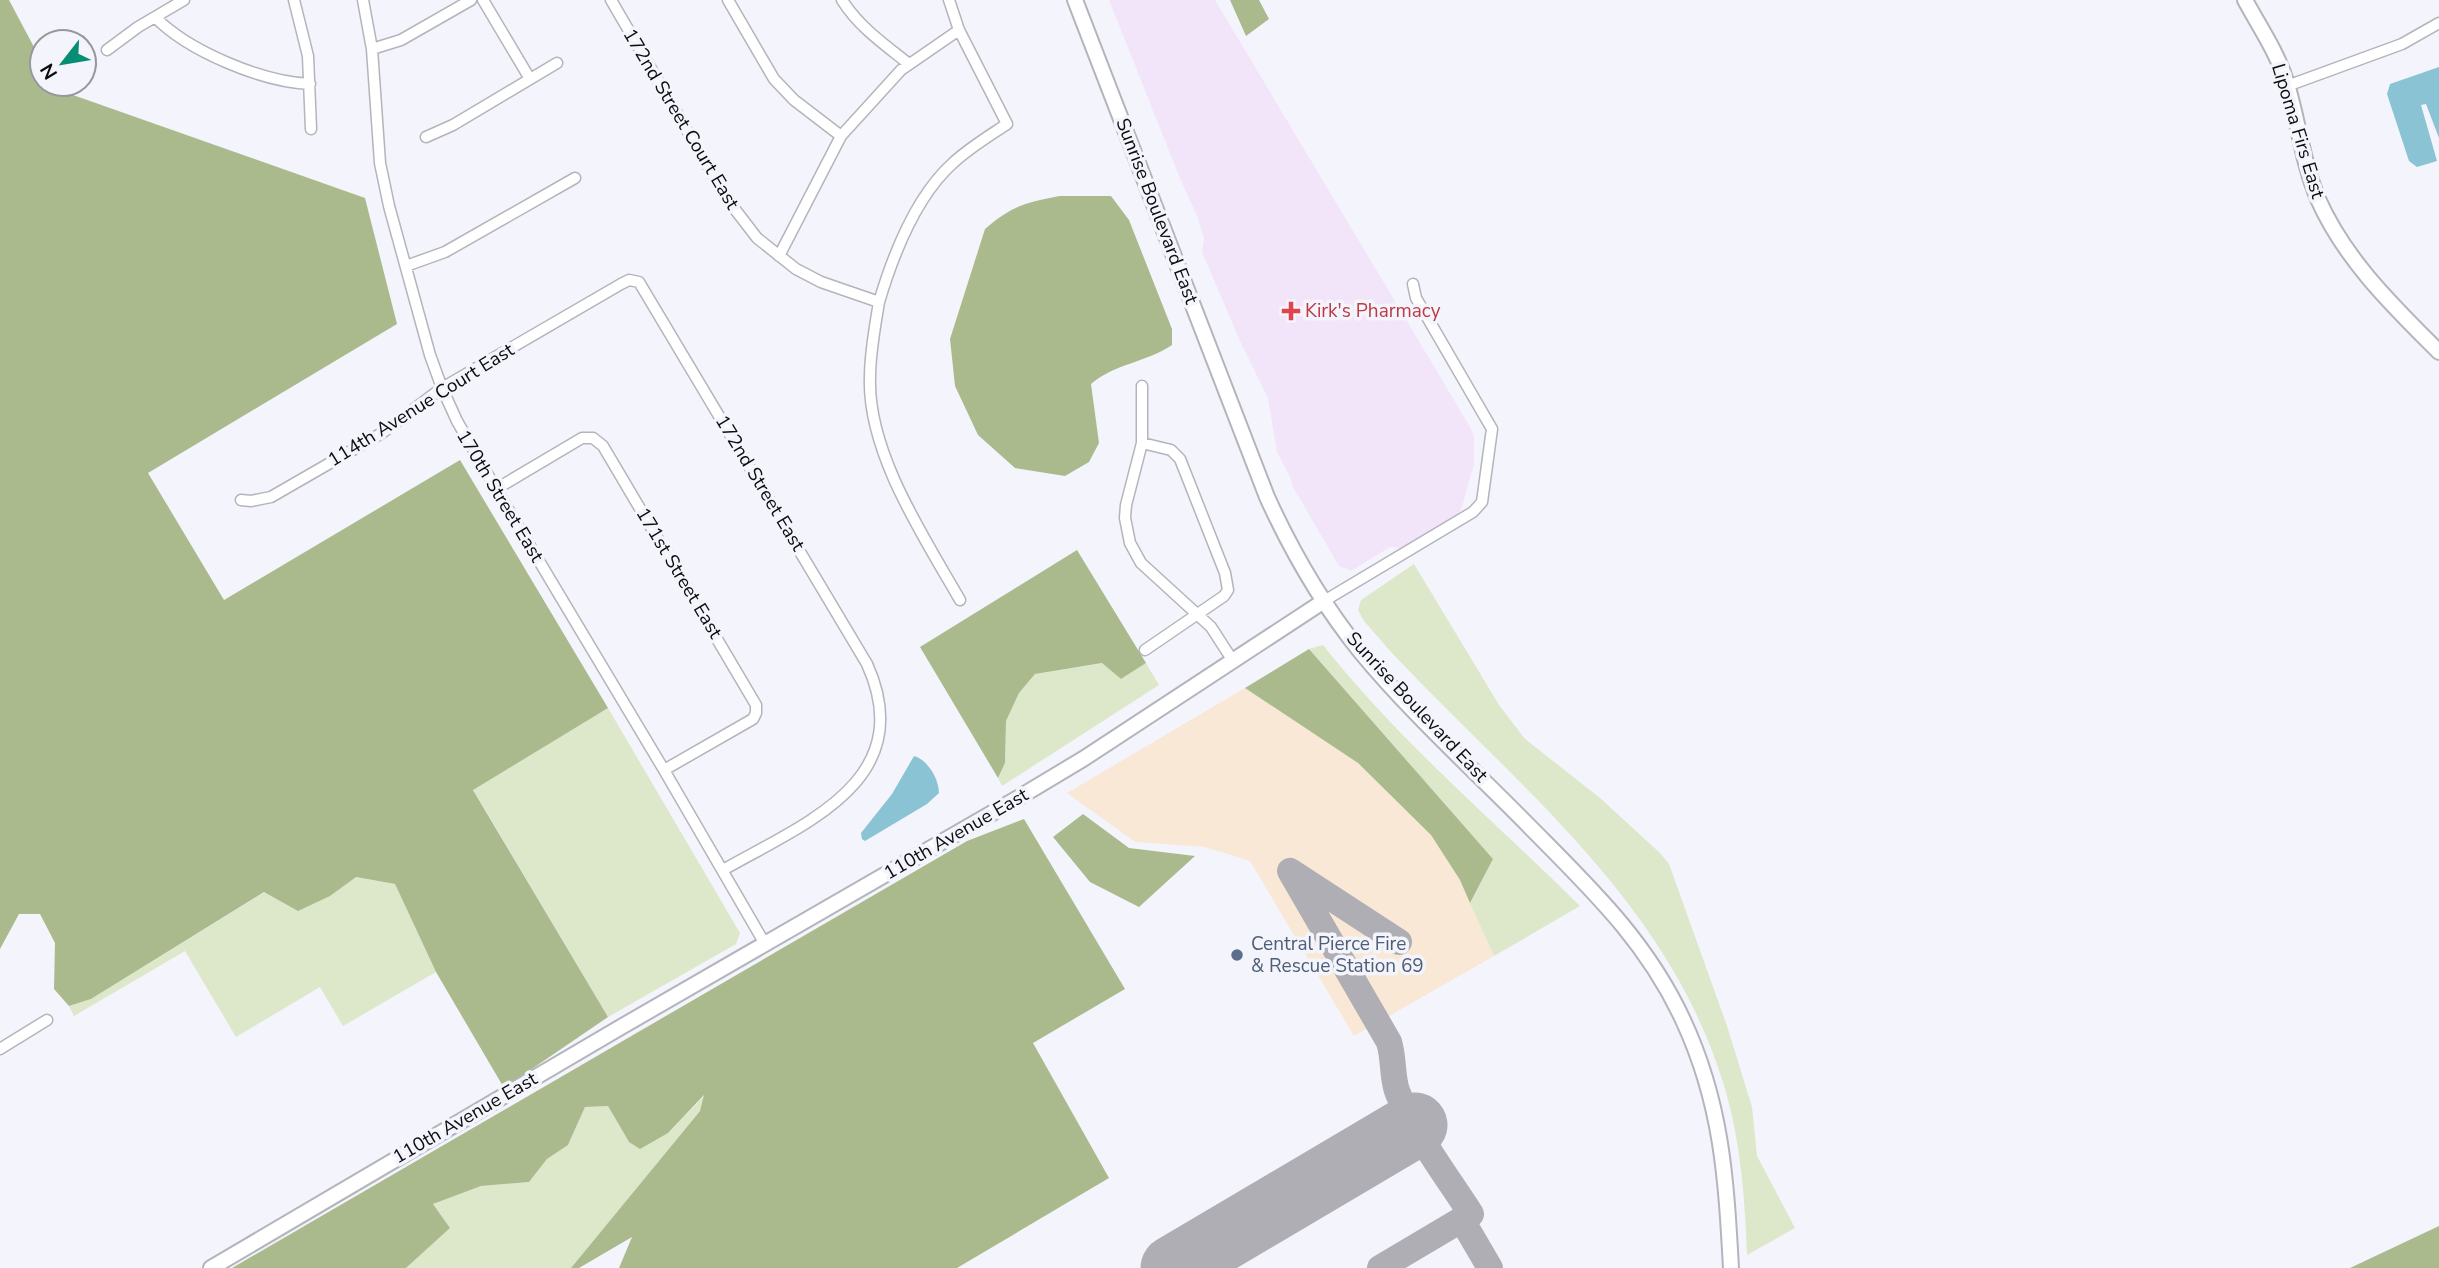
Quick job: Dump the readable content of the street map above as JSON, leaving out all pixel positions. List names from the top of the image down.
{
  "streets": {
    "street": [
      "172nd Street Court East",
      "Lipoma Firs East",
      "Sunrise Boulevard East",
      "114th Avenue Court East",
      "172nd Street East",
      "170th Street East",
      "171st Street East",
      "110th Avenue East"
    ]
  },
  "crossings": [
    ["Sunrise Boulevard East", "110th Avenue East"],
    ["114th Avenue Court East", "172nd Street East"],
    ["114th Avenue Court East", "170th Street East"],
    ["172nd Street East", "170th Street East"],
    ["170th Street East", "171st Street East"],
    ["170th Street East", "110th Avenue East"]
  ],
  "places": {
    "health": ["Kirk's Pharmacy"],
    "other": ["Central Pierce Fire & Rescue Station 69"]
  },
  "north": "bottom left"
}
